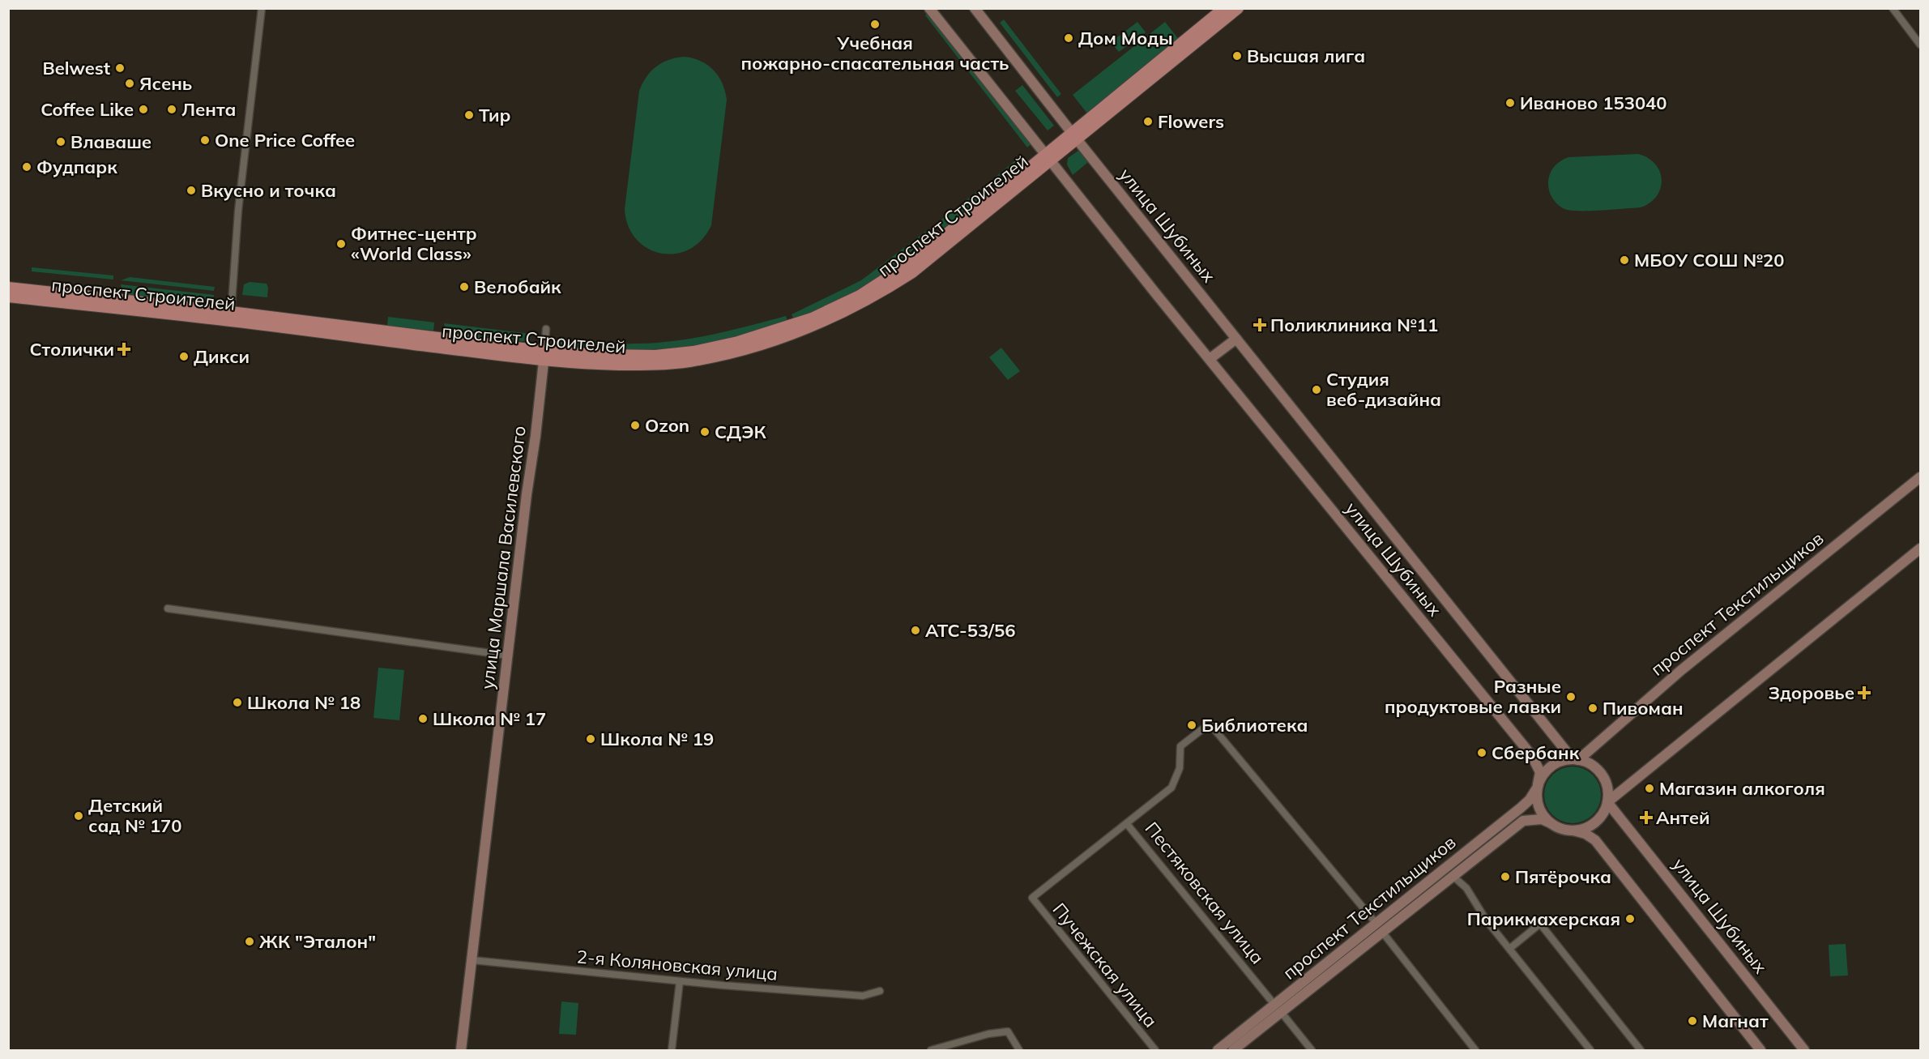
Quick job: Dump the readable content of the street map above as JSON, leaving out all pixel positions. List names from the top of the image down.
{
  "streets": {
    "main road": [
      "проспект Строителей",
      "улица Шубиных",
      "улица Маршала Василевского",
      "проспект Текстильщиков"
    ],
    "street": ["Пестяковская улица", "2-я Коляновская улица", "Пучежская улица"]
  },
  "crossings": [
    ["проспект Строителей", "улица Шубиных"],
    ["проспект Строителей", "улица Маршала Василевского"],
    ["улица Шубиных", "проспект Текстильщиков"],
    ["улица Маршала Василевского", "2-я Коляновская улица"],
    ["проспект Текстильщиков", "Пестяковская улица"],
    ["Пестяковская улица", "Пучежская улица"]
  ],
  "places": {
    "other": [
      "Учебная пожарно-спасательная часть",
      "Дом Моды",
      "Высшая лига",
      "Belwest",
      "Ясень",
      "Иваново 153040",
      "Coffee Like",
      "Лента",
      "Тир",
      "Flowers",
      "One Price Coffee",
      "Влаваше",
      "Фудпарк",
      "Вкусно и точка",
      "Фитнес-центр «World Class»",
      "МБОУ СОШ №20",
      "Велобайк",
      "Дикси",
      "Студия веб-дизайна",
      "Ozon",
      "СДЭК",
      "АТС-53/56",
      "Разные продуктовые лавки",
      "Школа № 18",
      "Пивоман",
      "Школа № 17",
      "Библиотека",
      "Школа № 19",
      "Сбербанк",
      "Магазин алкоголя",
      "Детский сад № 170",
      "Пятёрочка",
      "Парикмахерская",
      "ЖК \"Эталон\"",
      "Магнат"
    ],
    "health": [
      "Поликлиника №11",
      "Столички",
      "Здоровье",
      "Антей"
    ]
  }
}
